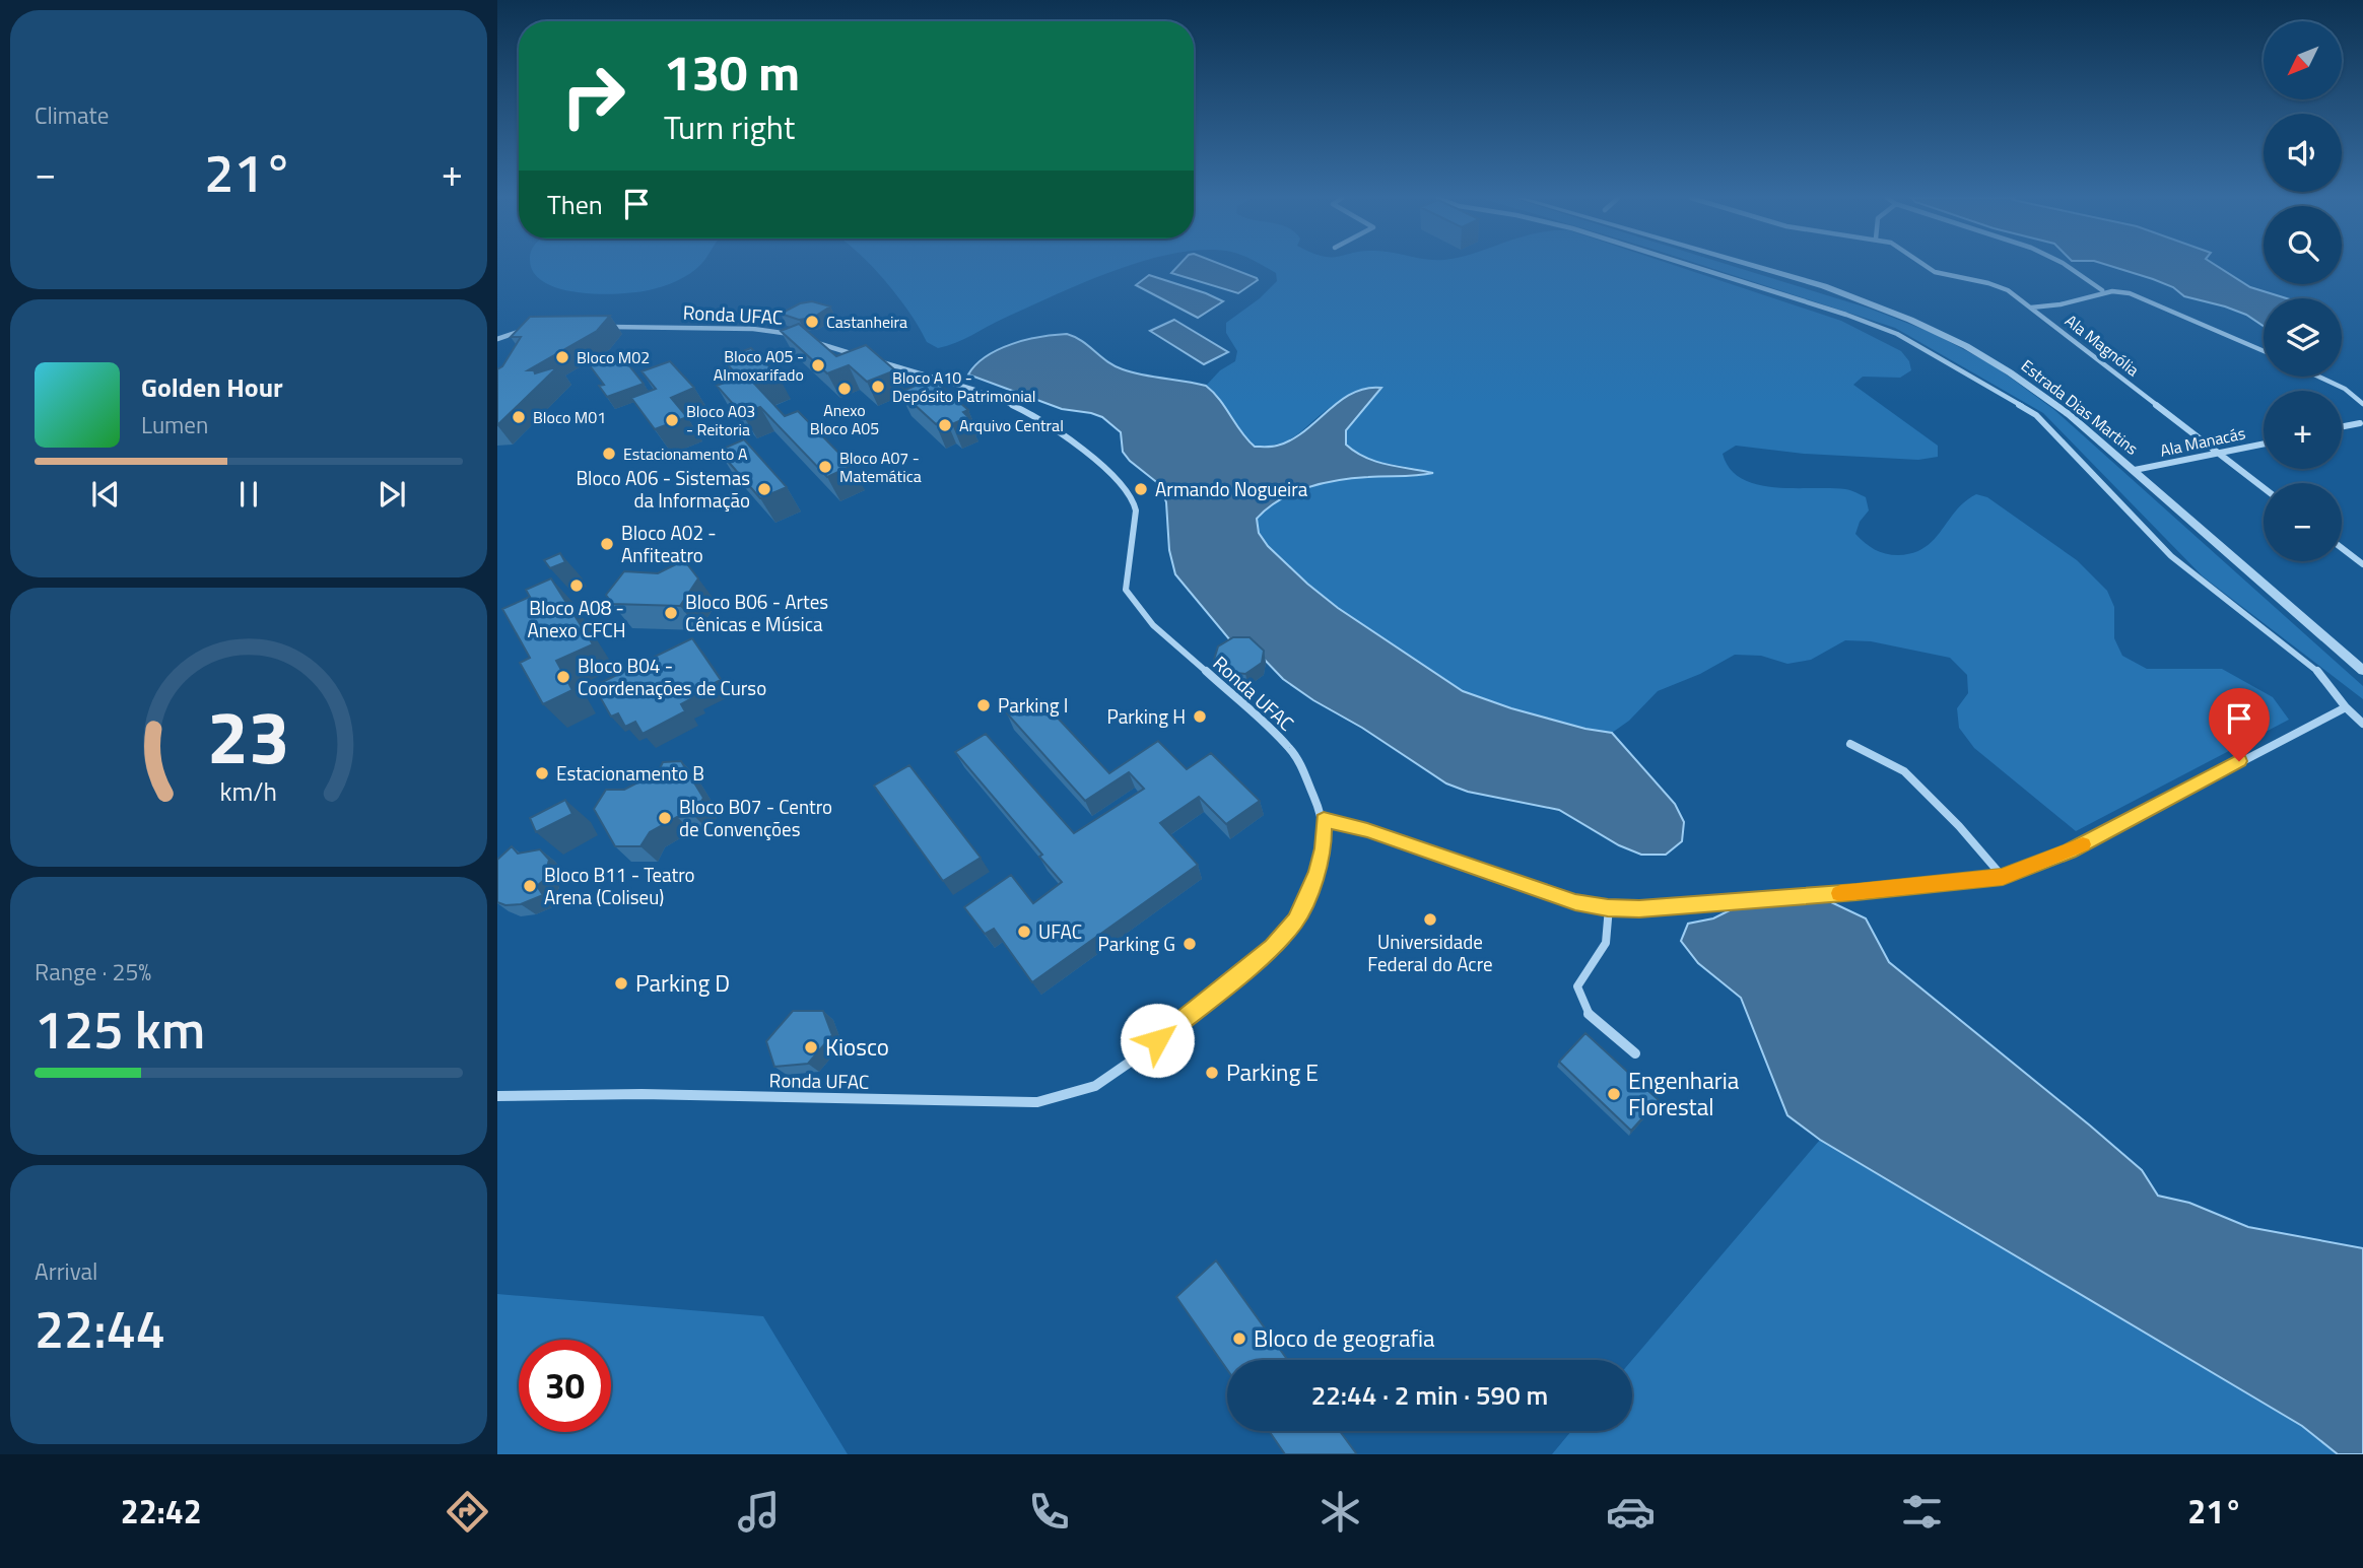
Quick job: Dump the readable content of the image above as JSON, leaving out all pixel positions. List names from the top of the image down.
{
  "streets": {
    "street": [
      "Ronda UFAC",
      "Ala Magnólia",
      "Estrada Dias Martins",
      "Ala Manacás"
    ]
  },
  "crossings": [
    ["Ala Magnólia", "Ala Manacás"],
    ["Estrada Dias Martins", "Ala Manacás"]
  ],
  "places": [
    "Castanheira",
    "Bloco M02",
    "Bloco A05 - Almoxarifado",
    "Bloco A10 - Depósito Patrimonial",
    "Anexo Bloco A05",
    "Bloco M01",
    "Bloco A03 - Reitoria",
    "Arquivo Central",
    "Estacionamento A",
    "Bloco A07 - Matemática",
    "Bloco A06 - Sistemas da Informação",
    "Armando Nogueira",
    "Bloco A02 - Anfiteatro",
    "Bloco A08 - Anexo CFCH",
    "Bloco B06 - Artes Cênicas e Música",
    "Bloco B04 - Coordenações de Curso",
    "Parking I",
    "Parking H",
    "Estacionamento B",
    "Bloco B07 - Centro de Convenções",
    "Bloco B11 - Teatro Arena (Coliseu)",
    "Universidade Federal do Acre",
    "UFAC",
    "Parking G",
    "Parking D",
    "Kiosco",
    "Parking E",
    "Engenharia Florestal",
    "Bloco de geografia"
  ],
  "north": "bottom left",
  "page": {
    "tile": [
      "Climate",
      ["Range · 25%", "125 km"],
      ["Arrival", "22:44"]
    ],
    "map_buttons": ["+", "−"],
    "turn": ["130 m", "Turn right"],
    "heat": ["−", "21°", "+"],
    "then": "Then",
    "song": ["Golden Hour", "Lumen"],
    "limit": "30",
    "trip": "22:44 · 2 min · 590 m",
    "tabs": ["22:42", "21°"],
    "gauge": ["23", "km/h"]
  }
}
